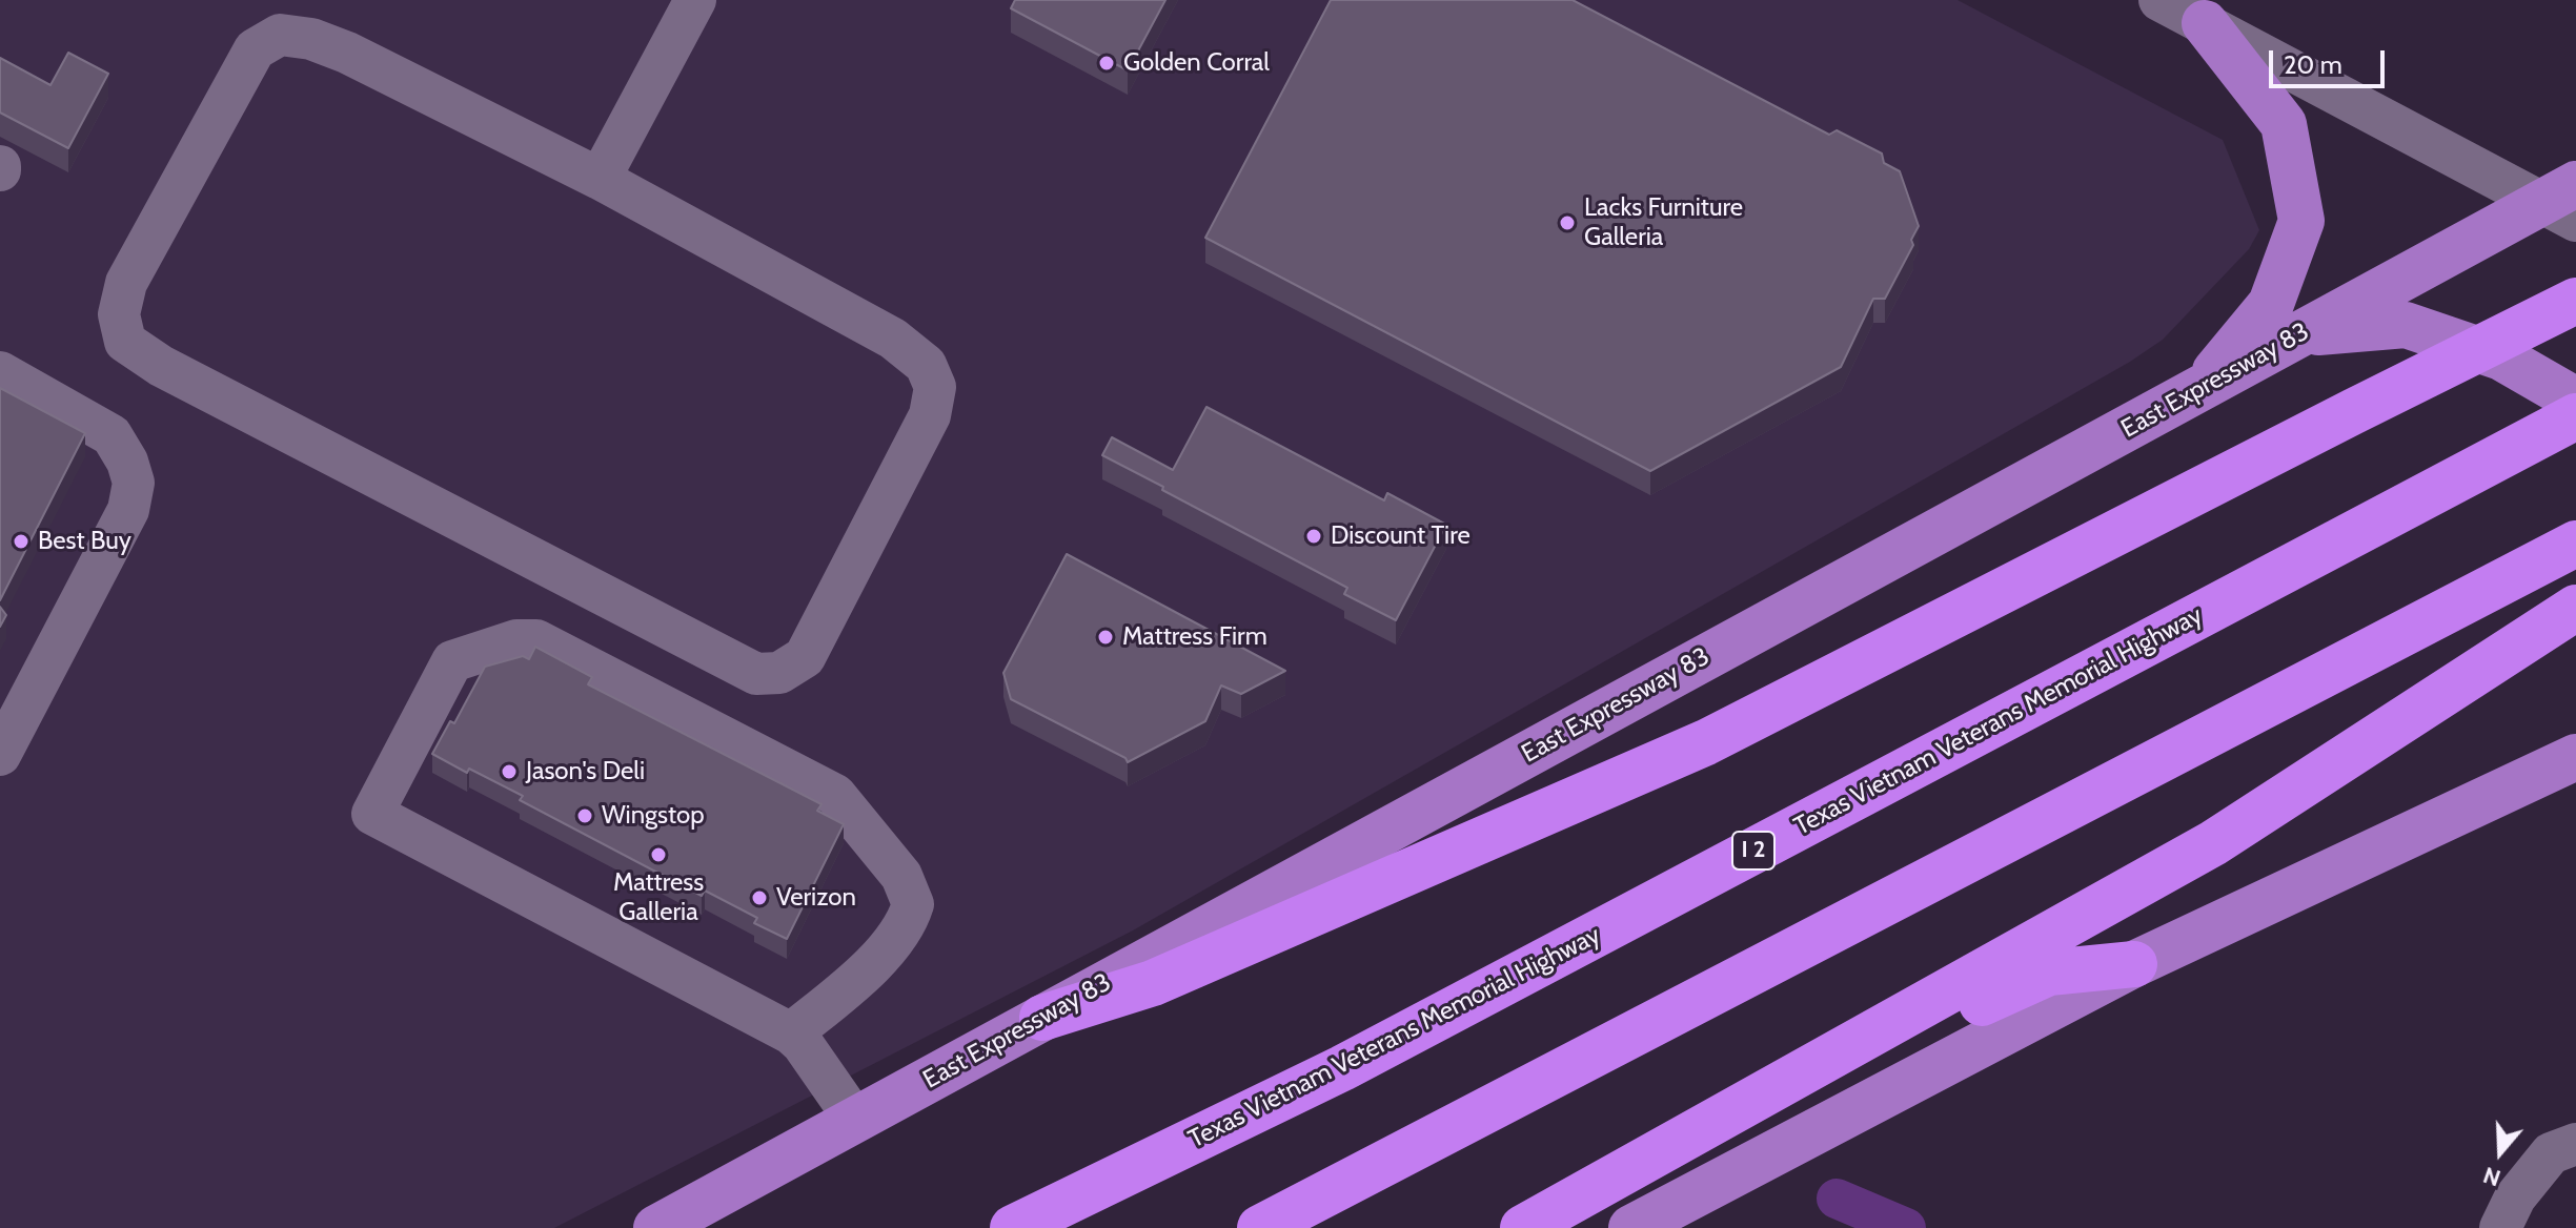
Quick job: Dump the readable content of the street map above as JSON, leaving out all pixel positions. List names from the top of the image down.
{
  "streets": {
    "highway": ["Texas Vietnam Veterans Memorial Highway", "I 2"],
    "main road": ["East Expressway 83"]
  },
  "places": [
    "Golden Corral",
    "Lacks Furniture Galleria",
    "Discount Tire",
    "Best Buy",
    "Mattress Firm",
    "Jason's Deli",
    "Wingstop",
    "Mattress Galleria",
    "Verizon"
  ],
  "scale_bar": "20 m",
  "north": "bottom"
}
